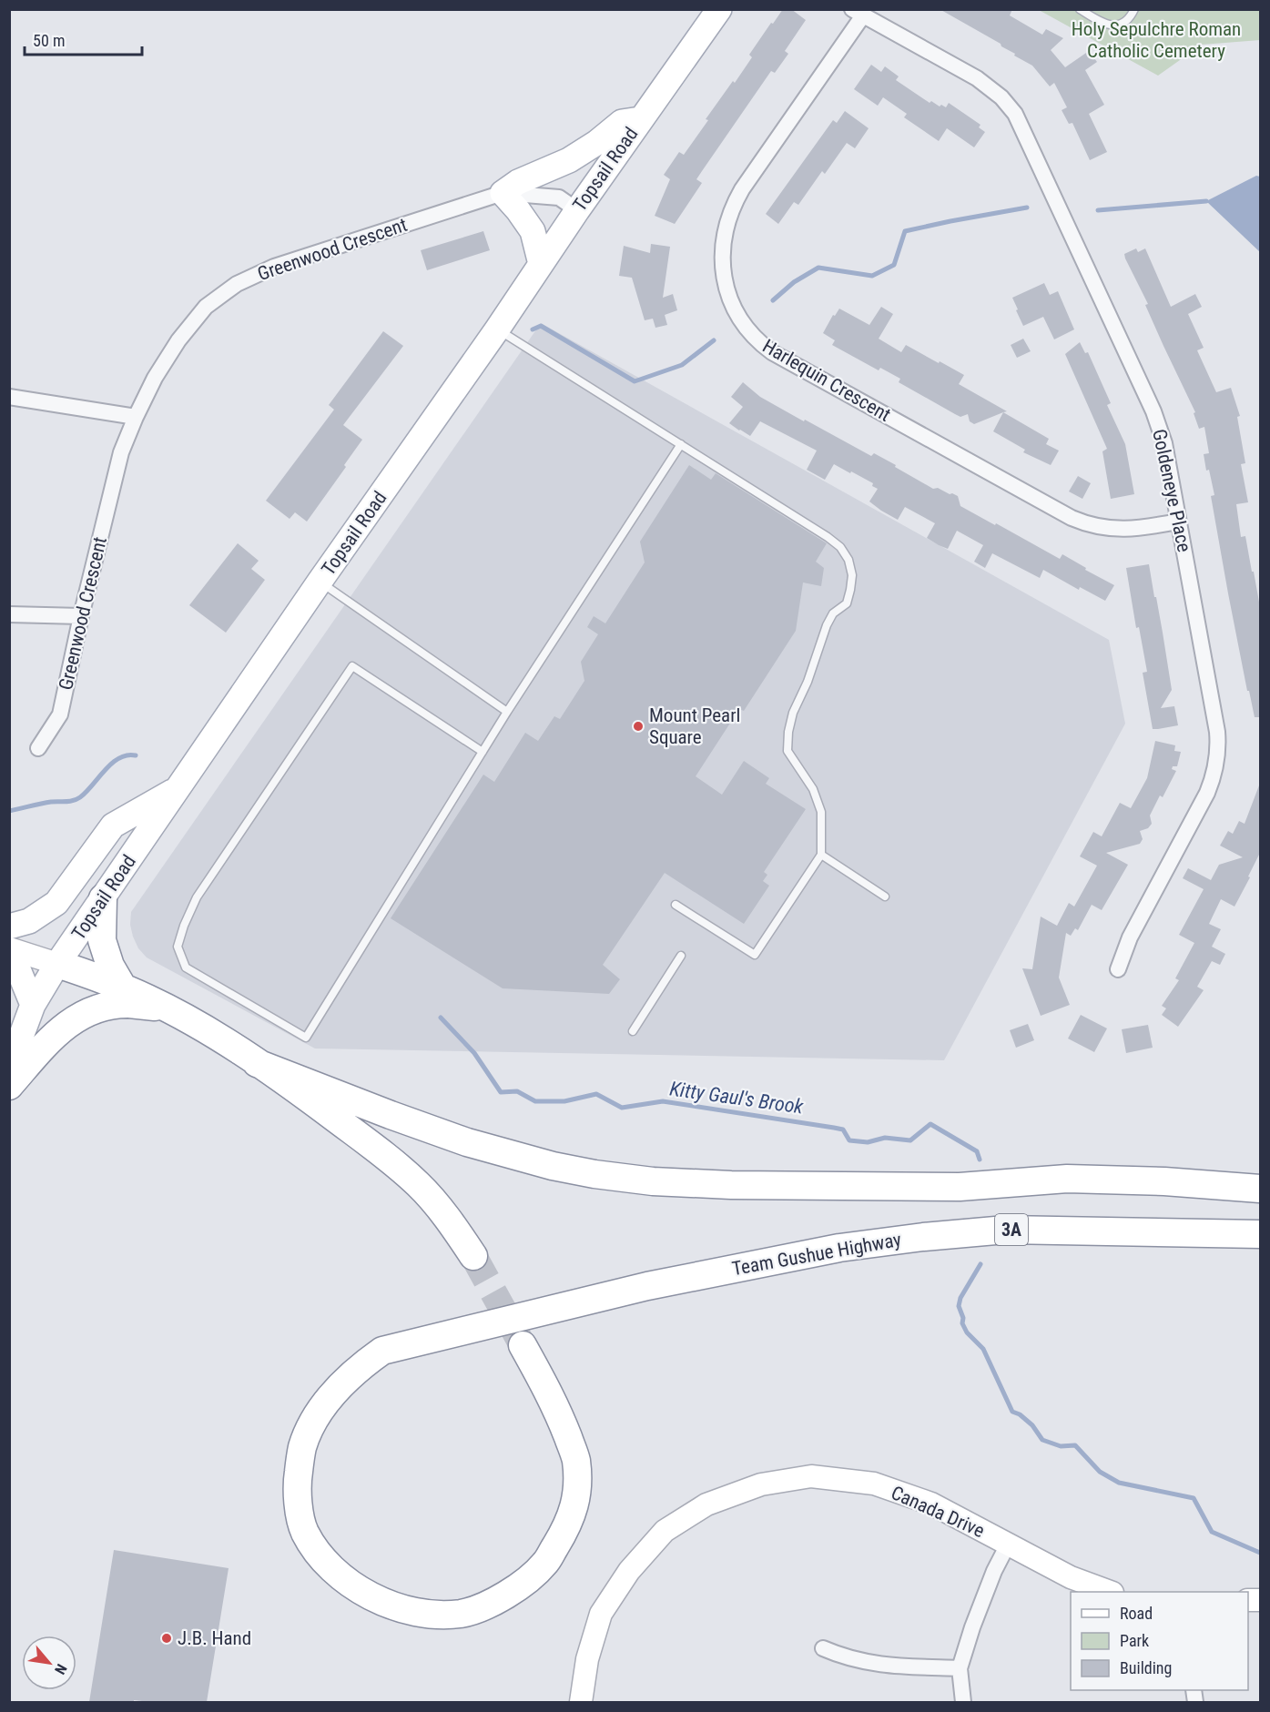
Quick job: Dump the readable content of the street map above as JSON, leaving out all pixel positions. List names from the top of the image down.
{
  "streets": {
    "highway": ["3A", "Team Gushue Highway"],
    "main road": ["Topsail Road"],
    "street": [
      "Greenwood Crescent",
      "Harlequin Crescent",
      "Goldeneye Place",
      "Canada Drive"
    ]
  },
  "crossings": [
    ["Topsail Road", "Greenwood Crescent"],
    ["Harlequin Crescent", "Goldeneye Place"]
  ],
  "water": ["Kitty Gaul's Brook"],
  "parks": ["Holy Sepulchre Roman Catholic Cemetery"],
  "places": ["Mount Pearl Square", "J.B. Hand"],
  "legend": ["Road", "Park", "Building"],
  "scale_bar": "50 m",
  "north": "bottom right"
}
